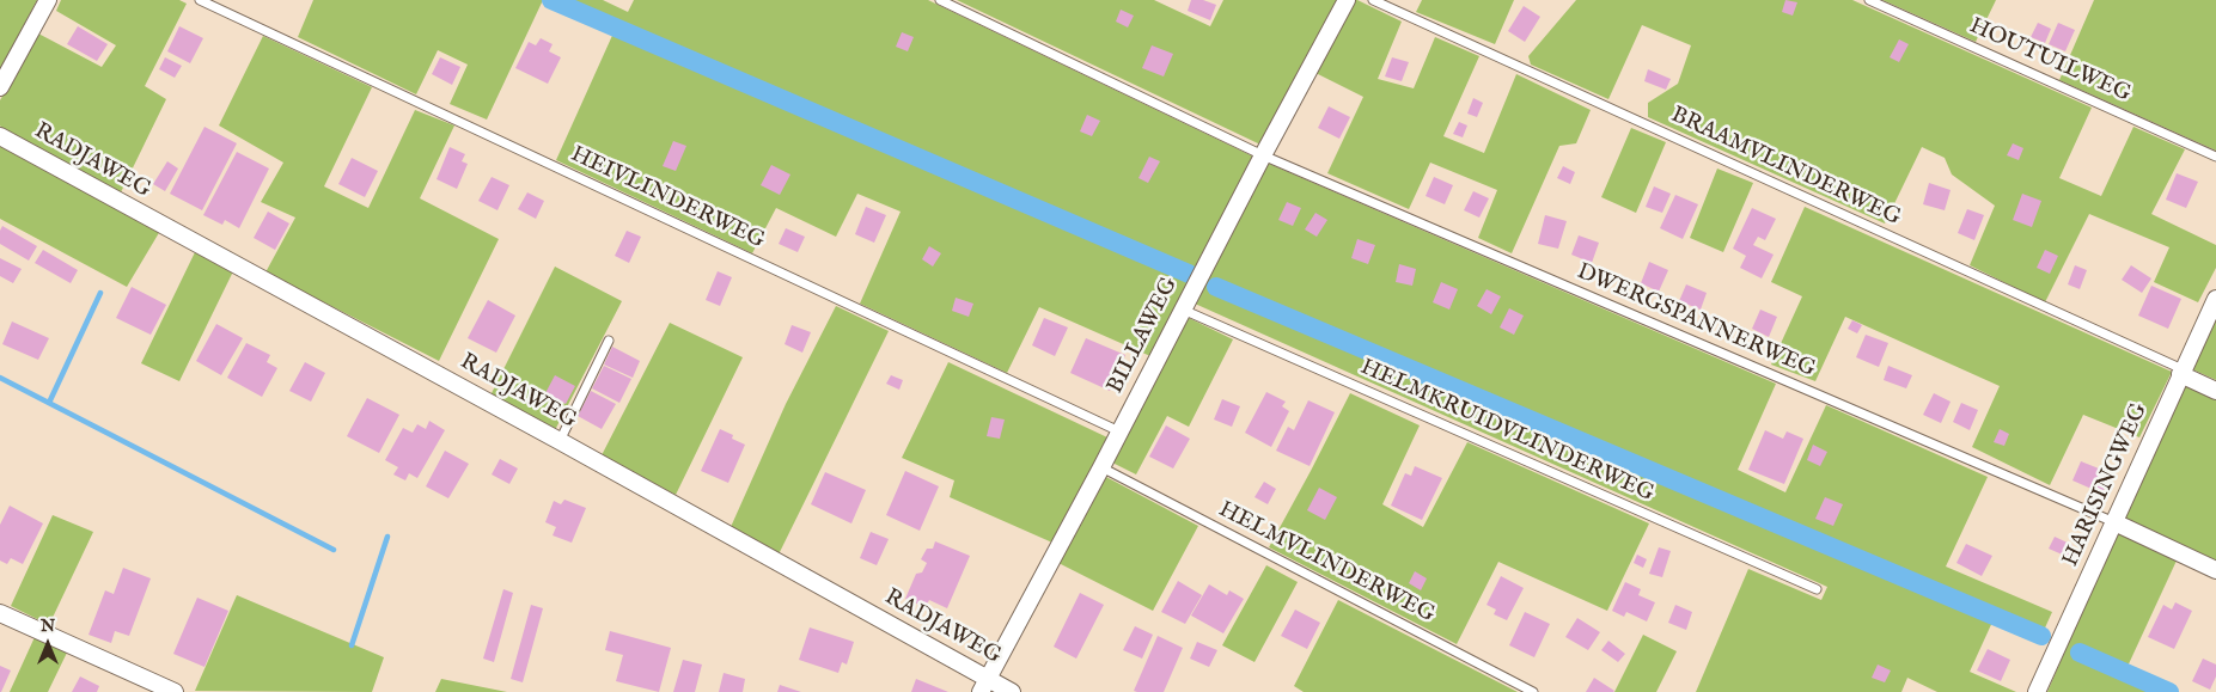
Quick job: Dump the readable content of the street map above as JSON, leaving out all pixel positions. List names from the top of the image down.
{
  "streets": {
    "street": ["RADJAWEG", "BILLAWEG", "HARISINGWEG"],
    "lane": [
      "HOUTUILWEG",
      "BRAAMVLINDERWEG",
      "HEIVLINDERWEG",
      "DWERGSPANNERWEG",
      "HELMKRUIDVLINDERWEG",
      "HELMVLINDERWEG"
    ]
  },
  "crossings": [
    ["RADJAWEG", "BILLAWEG"],
    ["BRAAMVLINDERWEG", "HARISINGWEG"],
    ["HEIVLINDERWEG", "BILLAWEG"],
    ["DWERGSPANNERWEG", "BILLAWEG"],
    ["DWERGSPANNERWEG", "HARISINGWEG"],
    ["BILLAWEG", "HELMKRUIDVLINDERWEG"],
    ["BILLAWEG", "HELMVLINDERWEG"]
  ],
  "north": "top"
}
